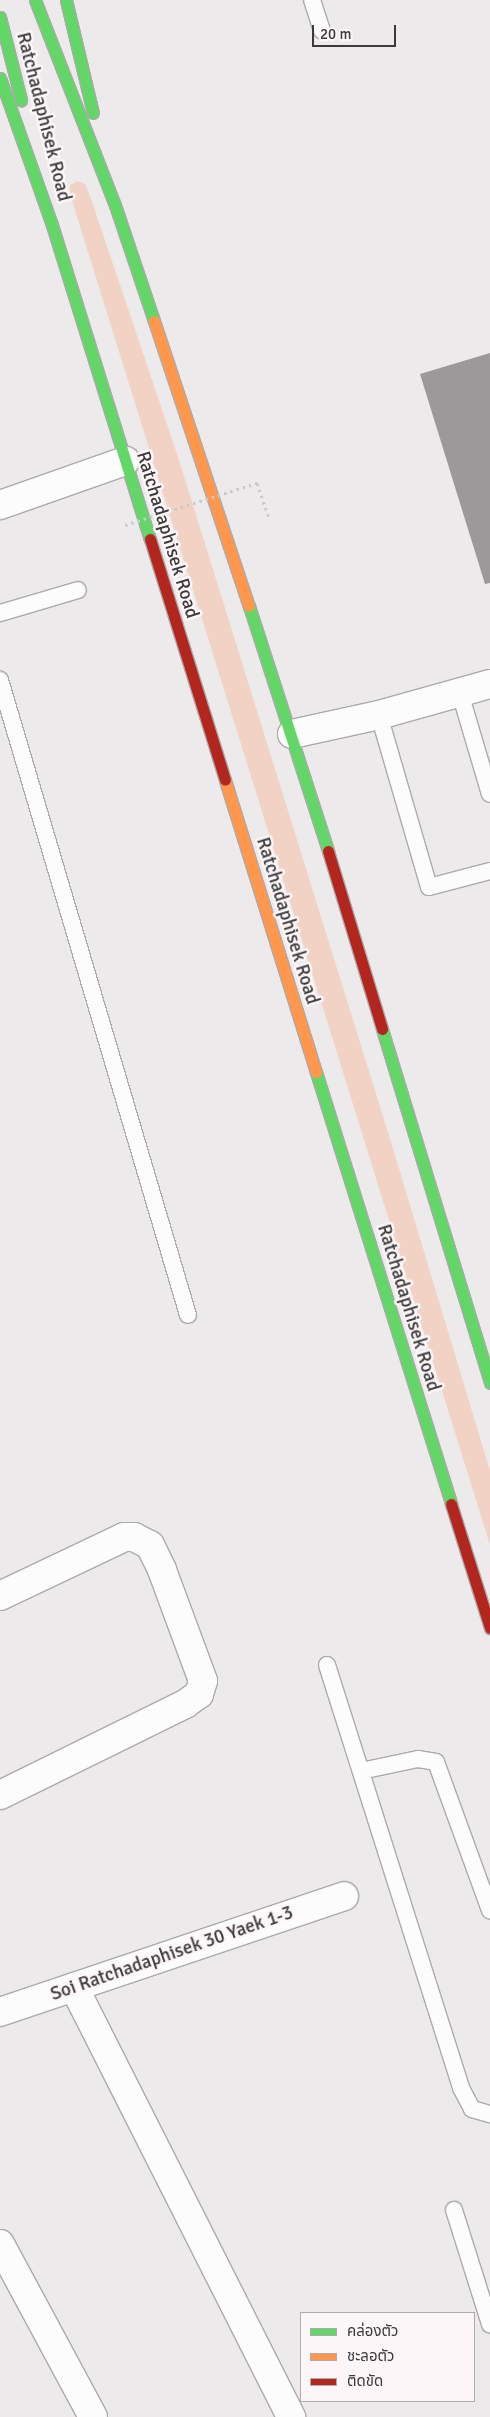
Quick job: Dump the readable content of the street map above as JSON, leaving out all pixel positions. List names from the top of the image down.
{
  "streets": {
    "main road": ["Ratchadaphisek Road"],
    "street": ["Soi Ratchadaphisek 30 Yaek 1-3"]
  },
  "legend": ["คล่องตัว", "ชะลอตัว", "ติดขัด"],
  "scale_bar": "20 m"
}
